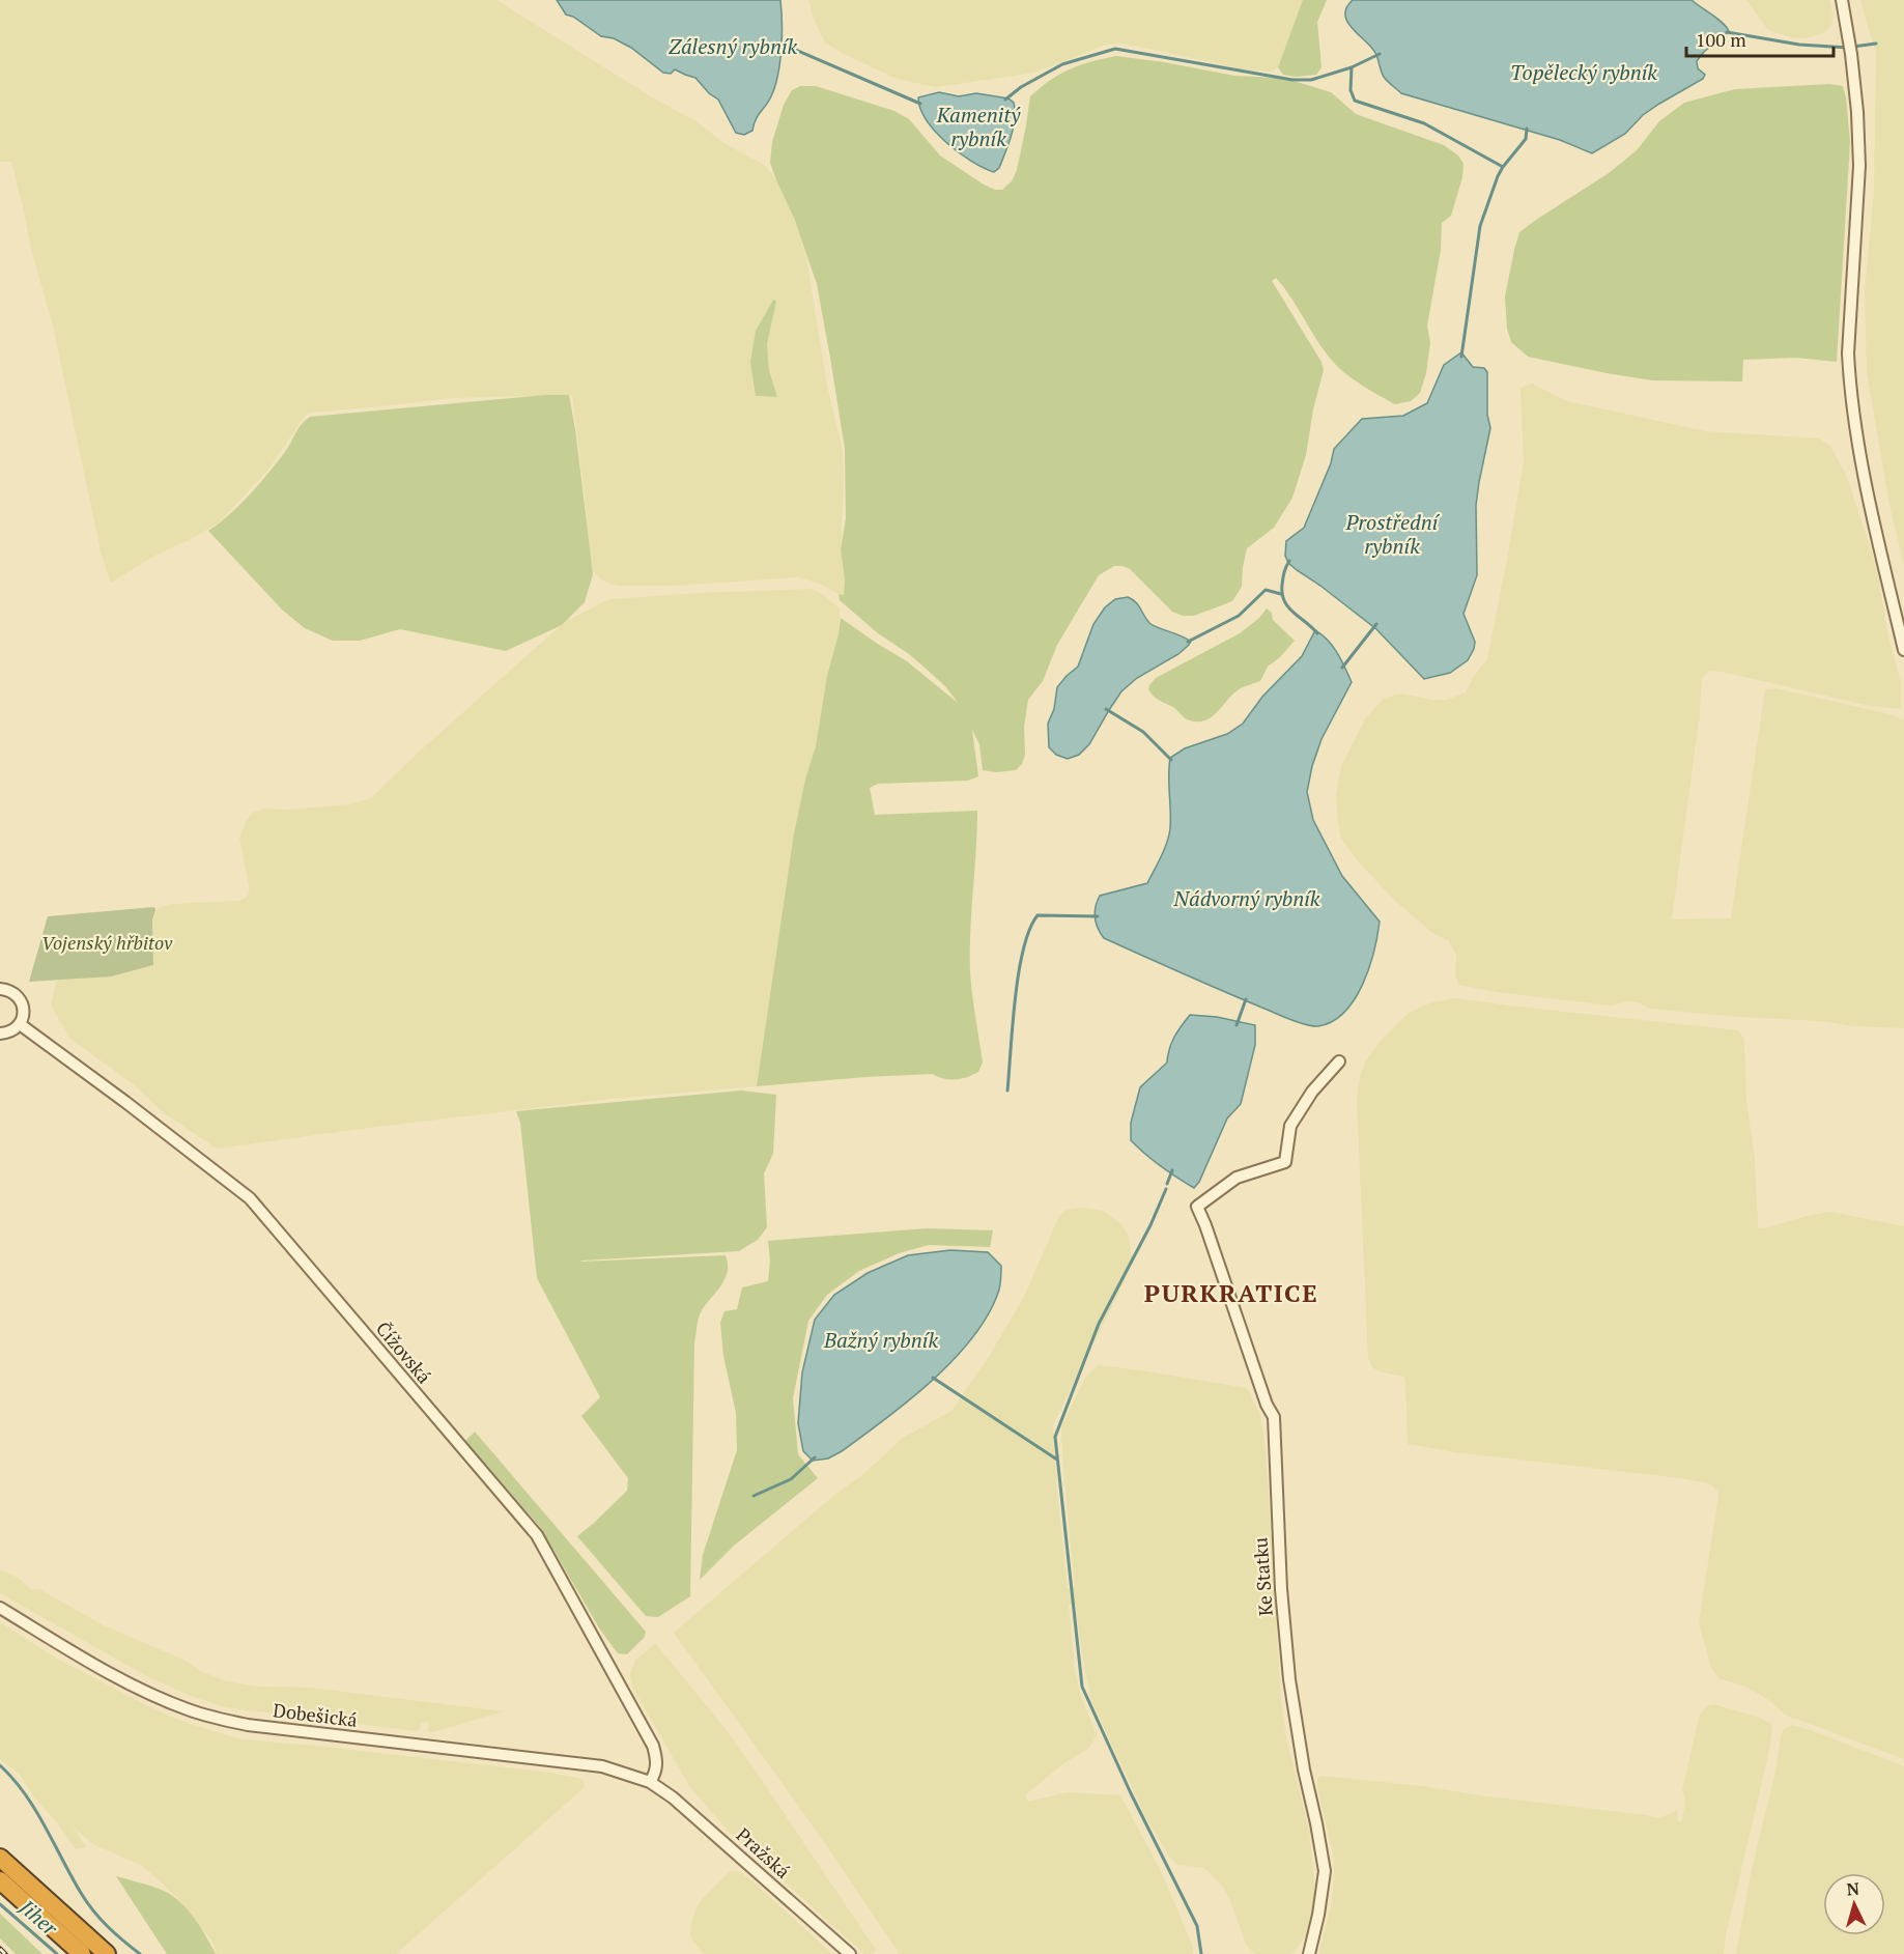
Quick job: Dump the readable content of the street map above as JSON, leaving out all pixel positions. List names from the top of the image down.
{
  "streets": {
    "street": [
      "Čížovská",
      "Ke Statku",
      "Dobešická",
      "Pražská"
    ]
  },
  "crossings": [
    ["Čížovská", "Dobešická"],
    ["Čížovská", "Pražská"],
    ["Dobešická", "Pražská"]
  ],
  "districts": ["PURKRATICE"],
  "water": [
    "Zálesný rybník",
    "Topělecký rybník",
    "Kamenitý rybník",
    "Prostřední rybník",
    "Nádvorný rybník",
    "Bažný rybník",
    "Jiher"
  ],
  "parks": ["Vojenský hřbitov"],
  "scale_bar": "100 m",
  "north": "top"
}
